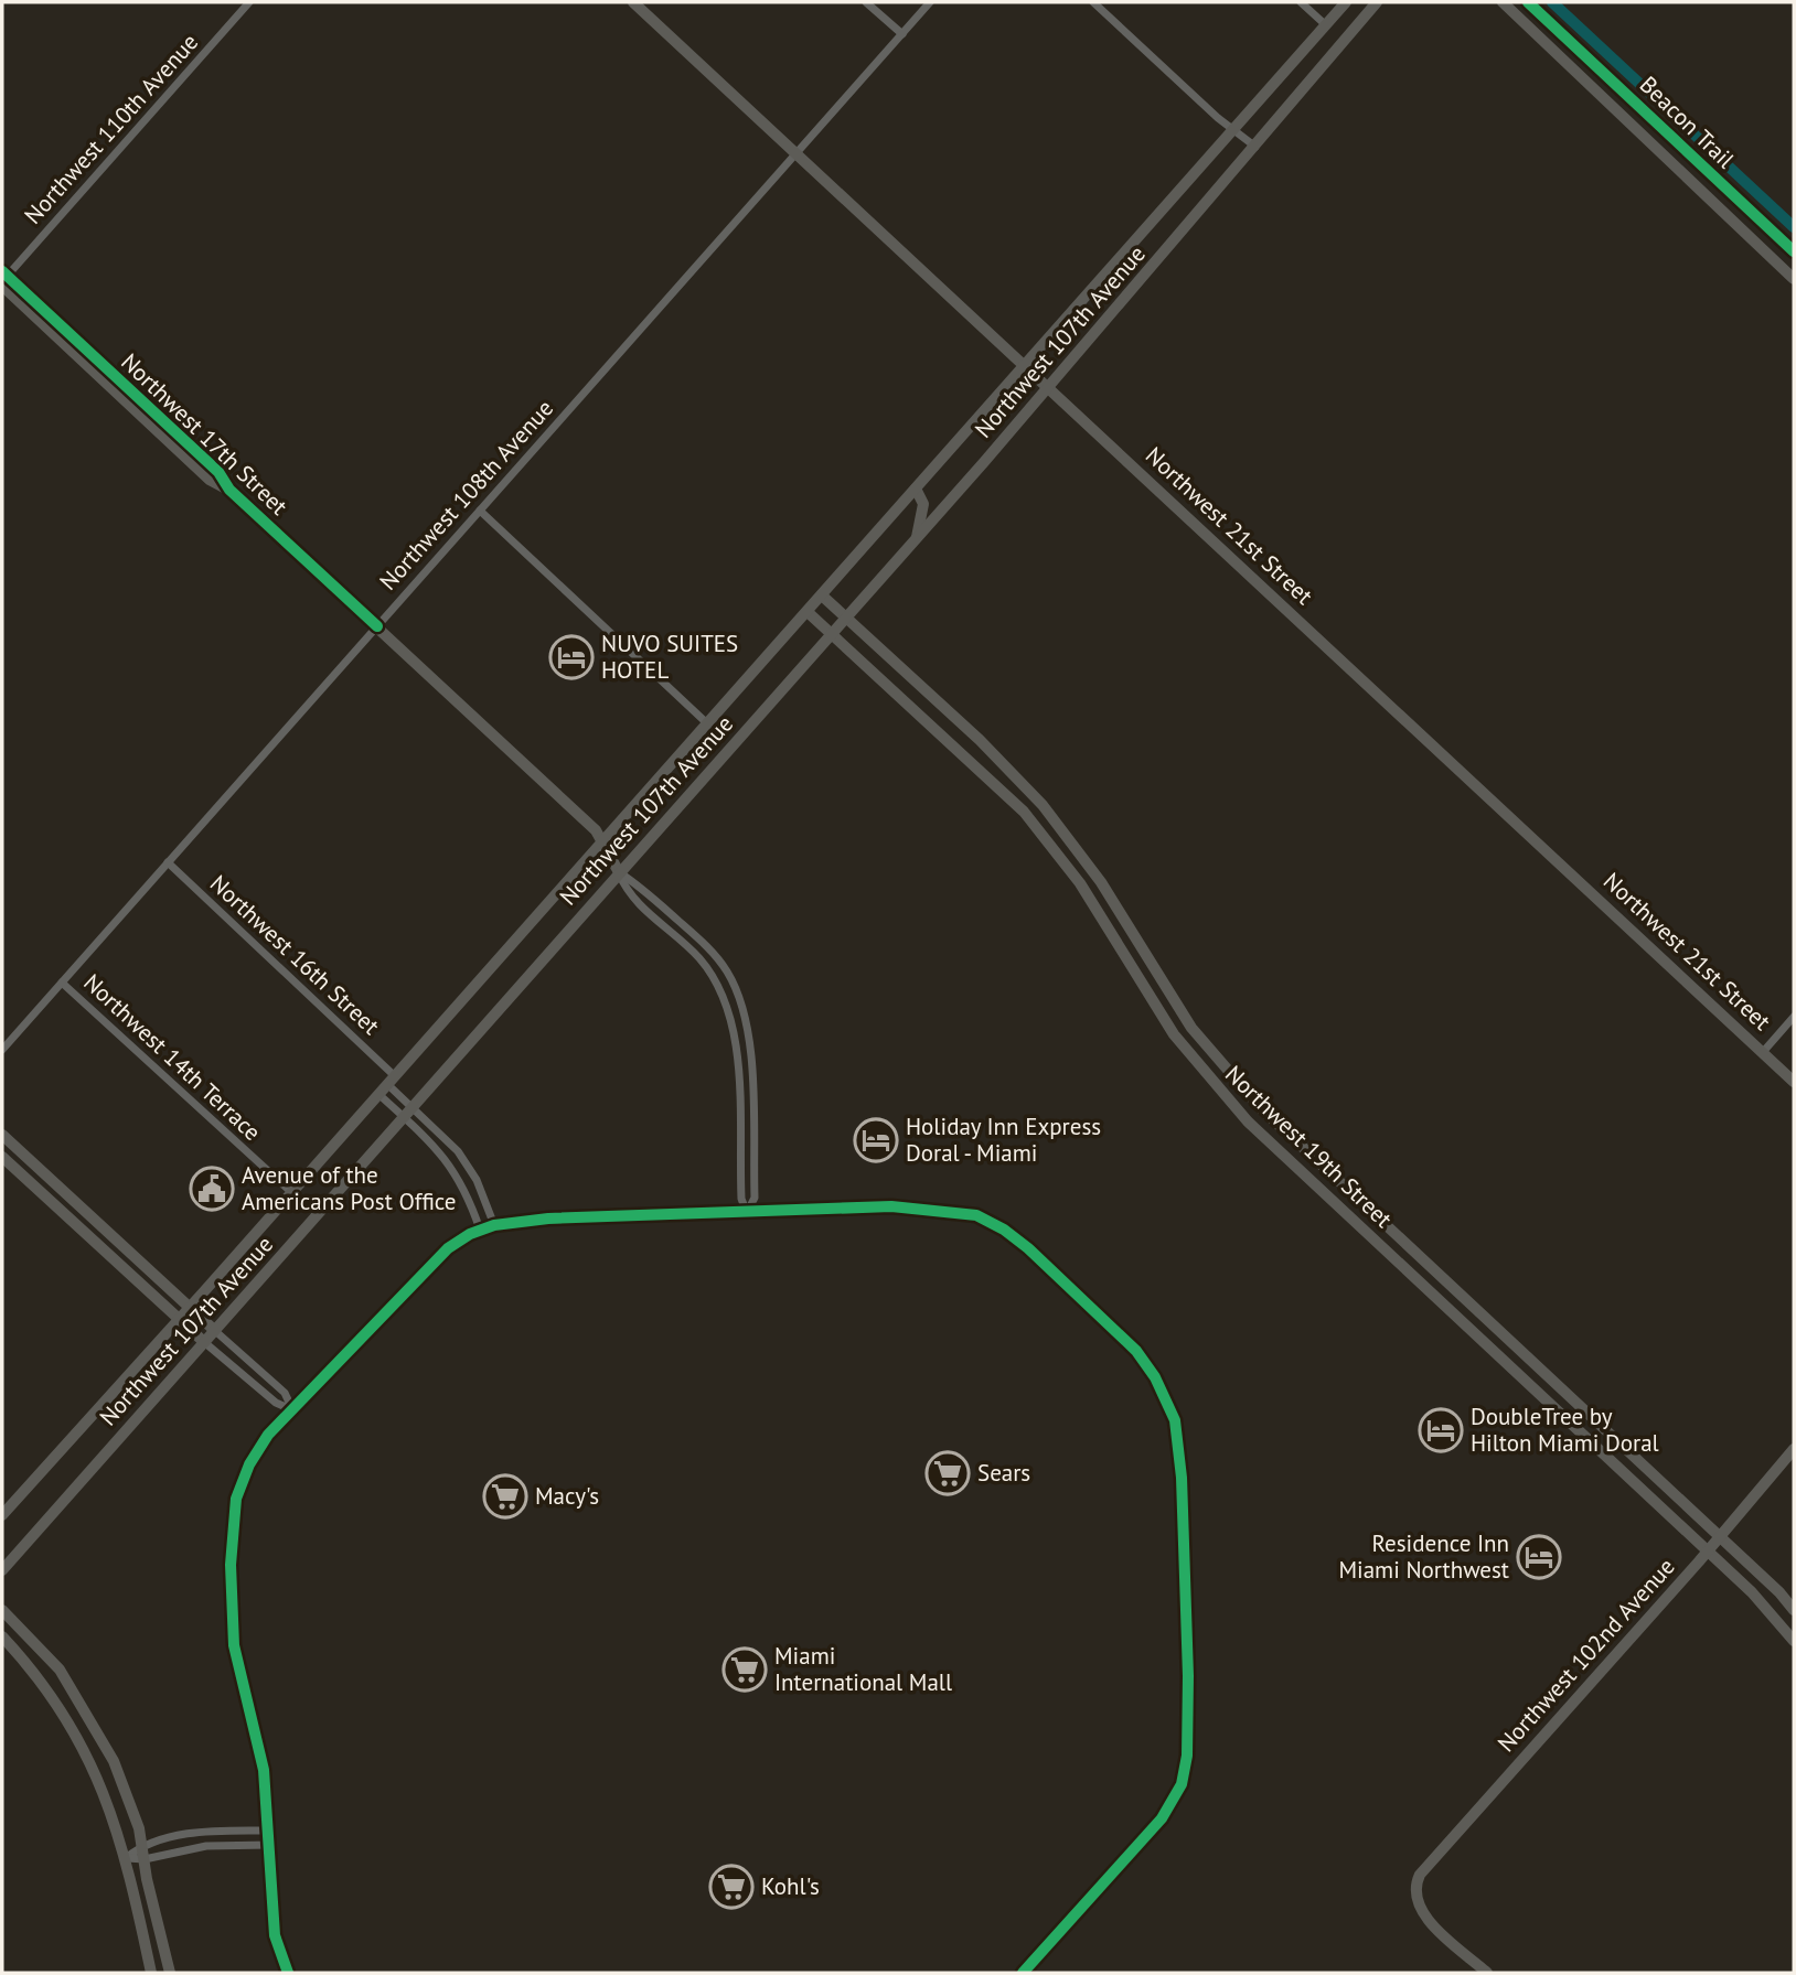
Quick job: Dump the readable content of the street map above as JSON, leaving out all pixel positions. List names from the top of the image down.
{
  "streets": {
    "street": [
      "Northwest 110th Avenue",
      "Northwest 107th Avenue",
      "Northwest 17th Street",
      "Northwest 108th Avenue",
      "Northwest 21st Street",
      "Northwest 16th Street",
      "Northwest 14th Terrace",
      "Northwest 19th Street",
      "Northwest 102nd Avenue"
    ],
    "cycle path": ["Beacon Trail"]
  },
  "crossings": [
    ["Northwest 110th Avenue", "Northwest 17th Street"],
    ["Northwest 107th Avenue", "Northwest 17th Street"],
    ["Northwest 107th Avenue", "Northwest 21st Street"],
    ["Northwest 107th Avenue", "Northwest 16th Street"],
    ["Northwest 107th Avenue", "Northwest 14th Terrace"],
    ["Northwest 107th Avenue", "Northwest 19th Street"],
    ["Northwest 17th Street", "Northwest 108th Avenue"],
    ["Northwest 108th Avenue", "Northwest 21st Street"],
    ["Northwest 108th Avenue", "Northwest 16th Street"],
    ["Northwest 108th Avenue", "Northwest 14th Terrace"],
    ["Northwest 19th Street", "Northwest 102nd Avenue"]
  ],
  "places": {
    "hotel": [
      "NUVO SUITES HOTEL",
      "Holiday Inn Express Doral - Miami",
      "DoubleTree by Hilton Miami Doral",
      "Residence Inn Miami Northwest"
    ],
    "public building": ["Avenue of the Americans Post Office"],
    "supermarket": [
      "Sears",
      "Macy's",
      "Miami International Mall",
      "Kohl's"
    ]
  }
}
